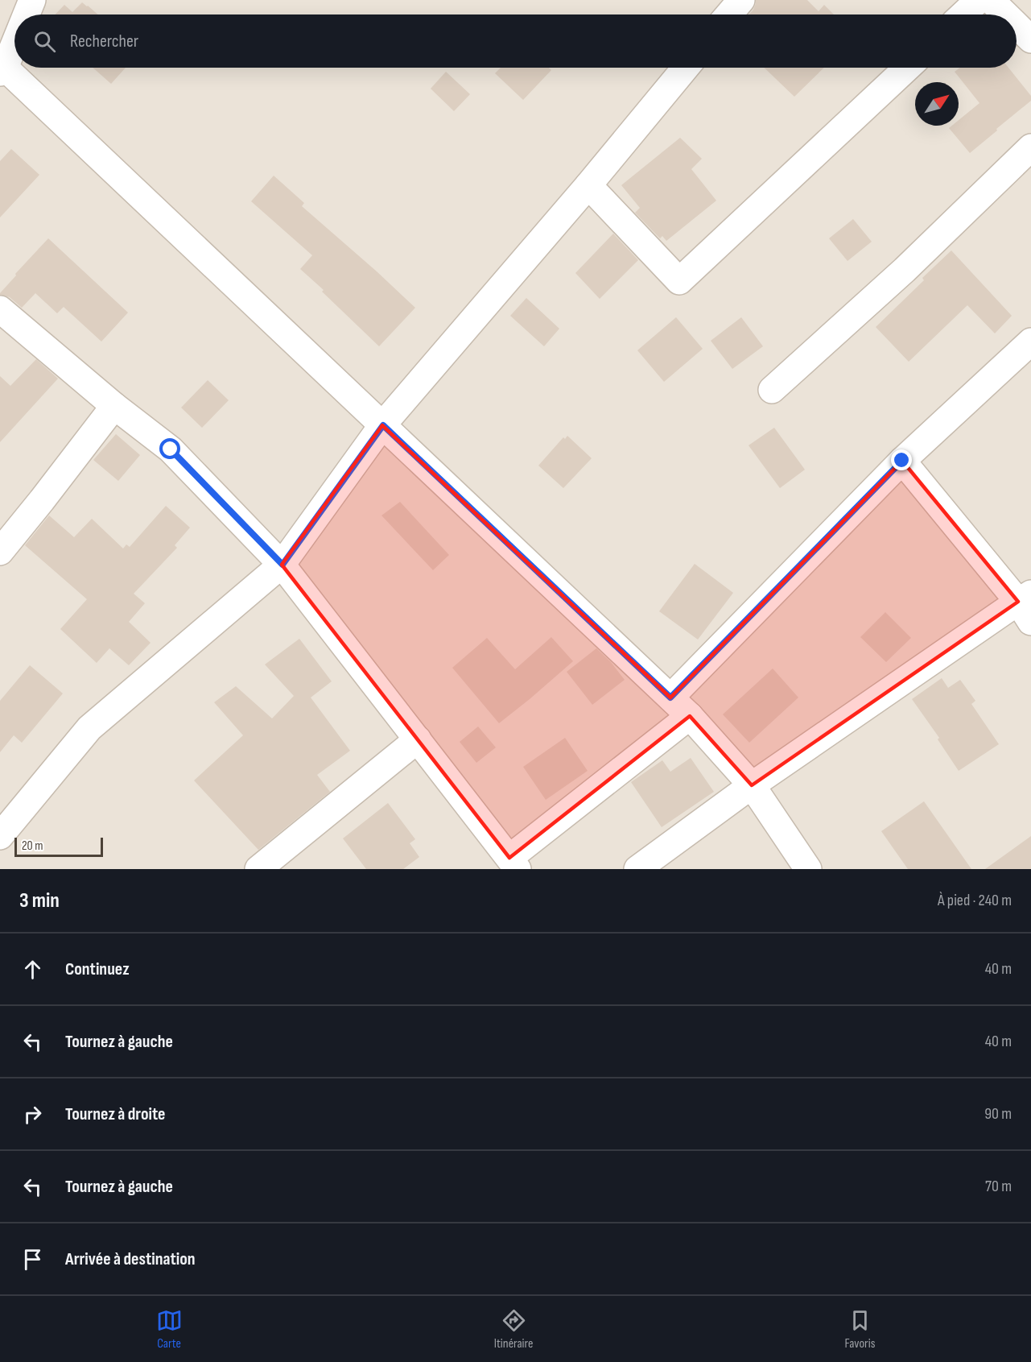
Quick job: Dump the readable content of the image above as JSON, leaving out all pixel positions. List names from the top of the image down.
{
  "scale_bar": "20 m",
  "north": "top right",
  "page": {
    "search": "Rechercher",
    "scale": "20 m",
    "heading": ["3 min", "À pied · 240 m"],
    "list": [
      ["Continuez", "40 m"],
      ["Tournez à gauche", "40 m"],
      ["Tournez à droite", "90 m"],
      ["Tournez à gauche", "70 m"],
      "Arrivée à destination"
    ],
    "nav": ["Carte", "Itinéraire", "Favoris"]
  }
}
